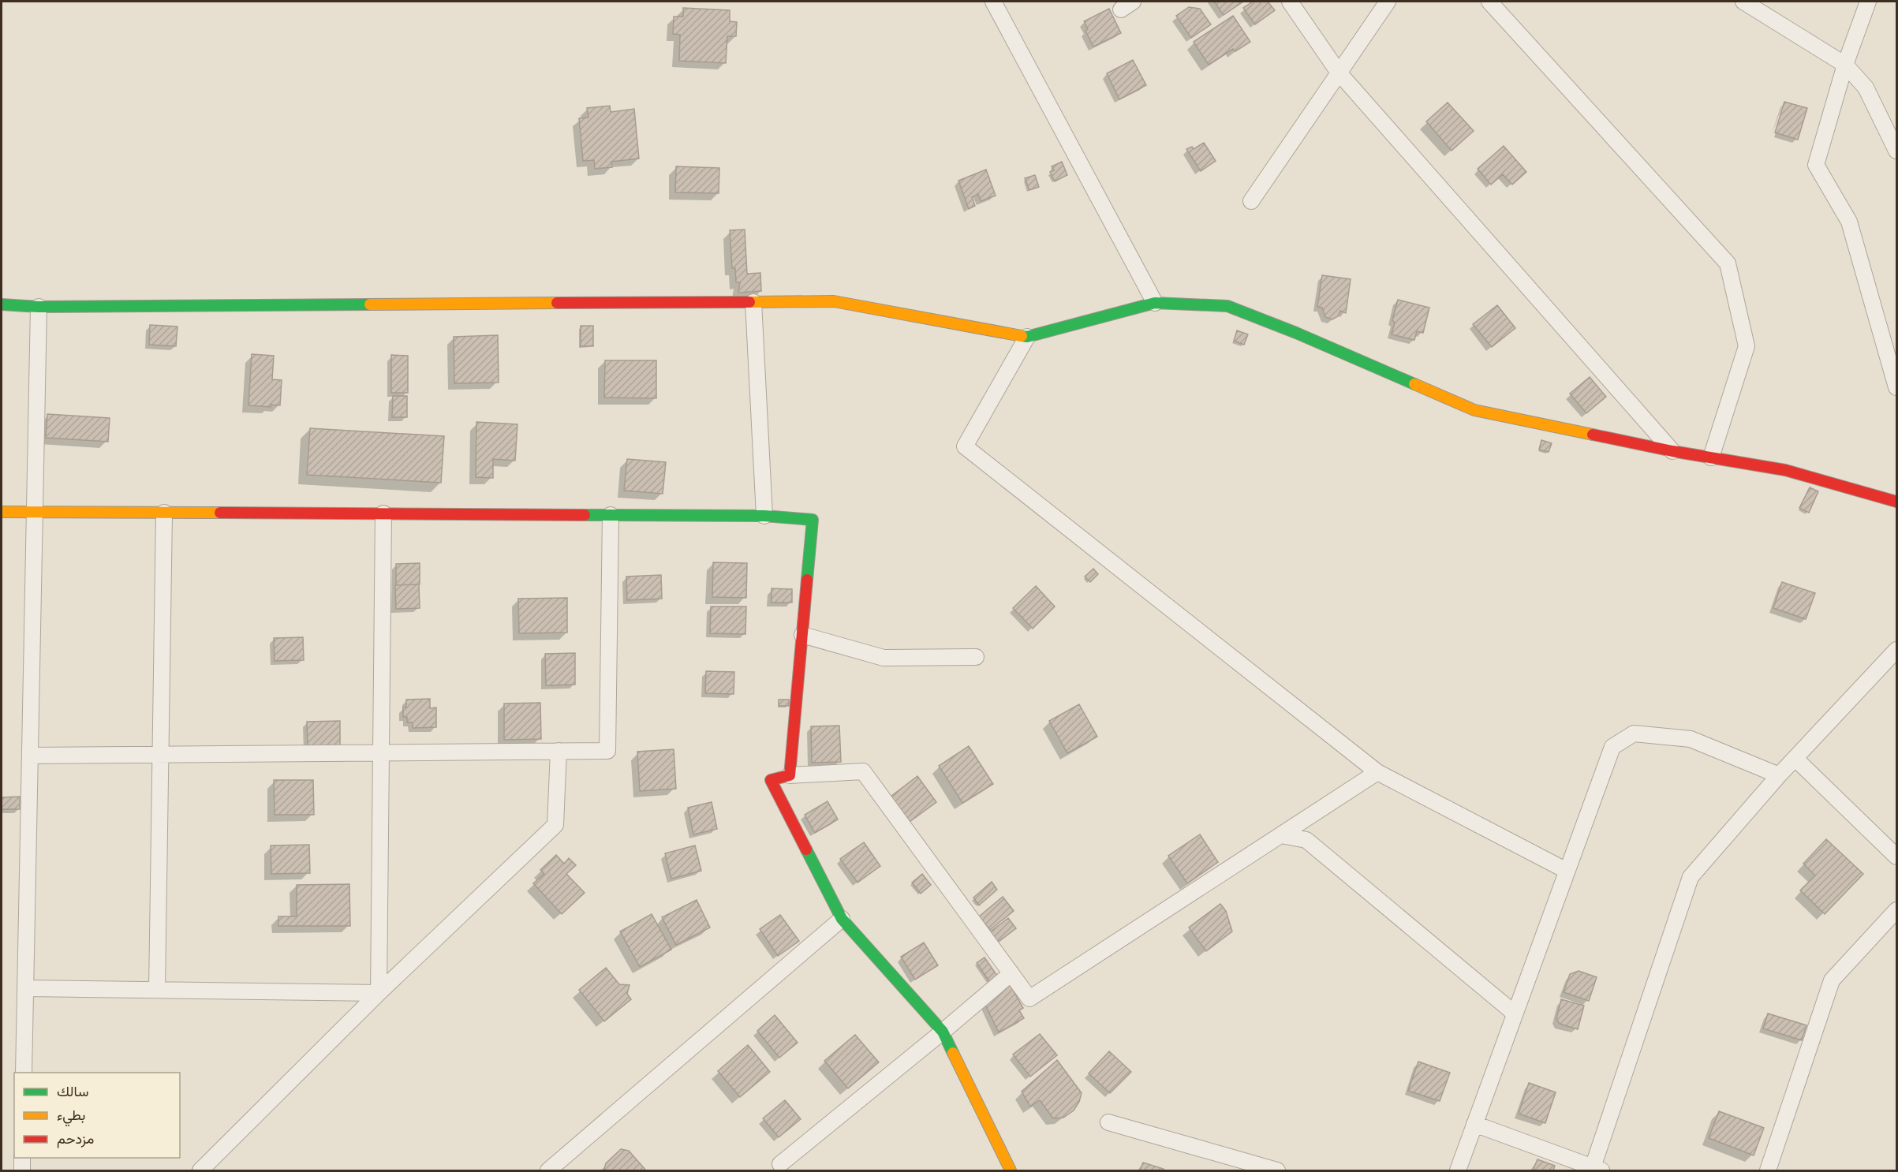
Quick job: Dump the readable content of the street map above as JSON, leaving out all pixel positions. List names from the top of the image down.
{
  "legend": ["سالك", "بطيء", "مزدحم"]
}
